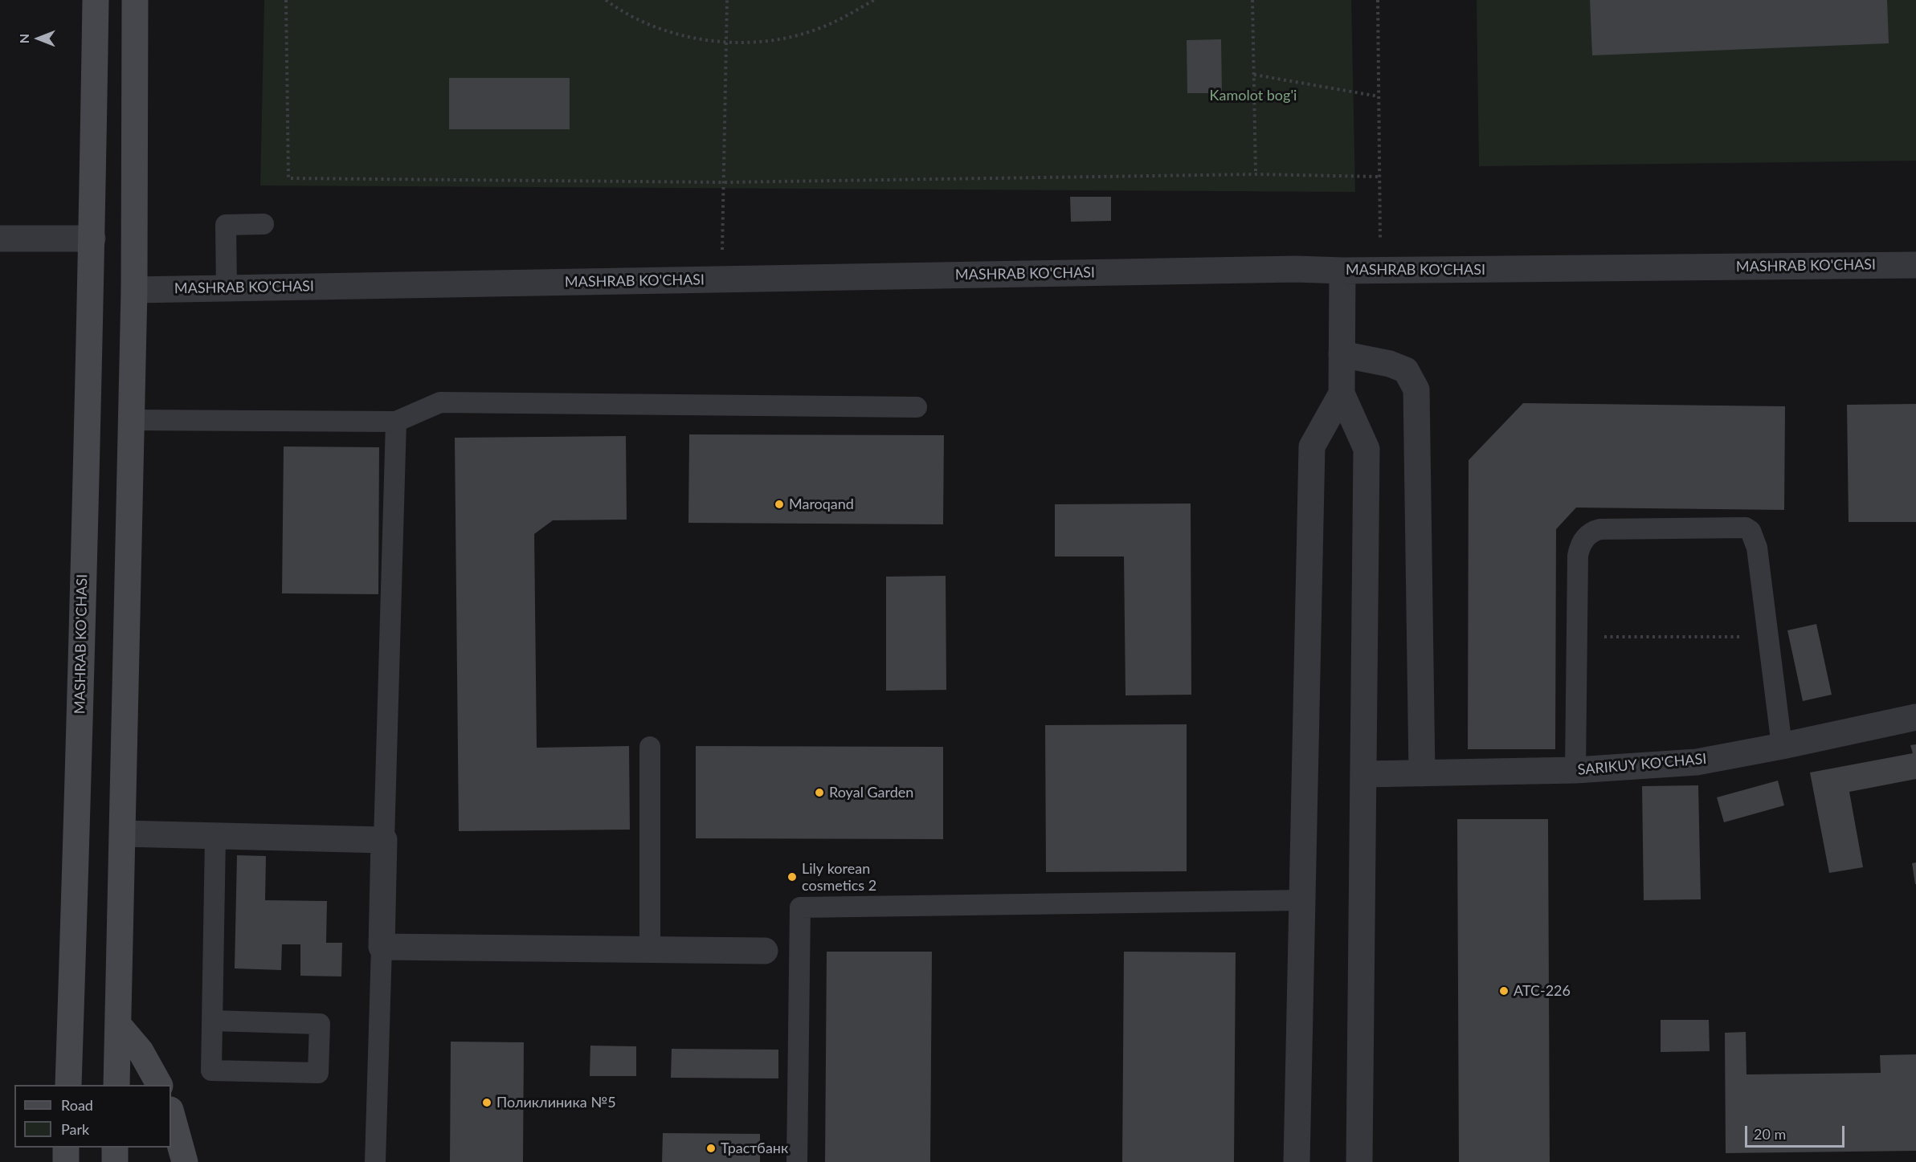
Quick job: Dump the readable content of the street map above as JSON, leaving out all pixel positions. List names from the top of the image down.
{
  "streets": {
    "main road": ["MASHRAB KO'CHASI"],
    "street": ["SARIKUY KO'CHASI"]
  },
  "parks": ["Kamolot bog'i"],
  "places": [
    "Maroqand",
    "Royal Garden",
    "Lily korean cosmetics 2",
    "АТС-226",
    "Поликлиника №5",
    "Трастбанк"
  ],
  "legend": ["Road", "Park"],
  "scale_bar": "20 m",
  "north": "left"
}
